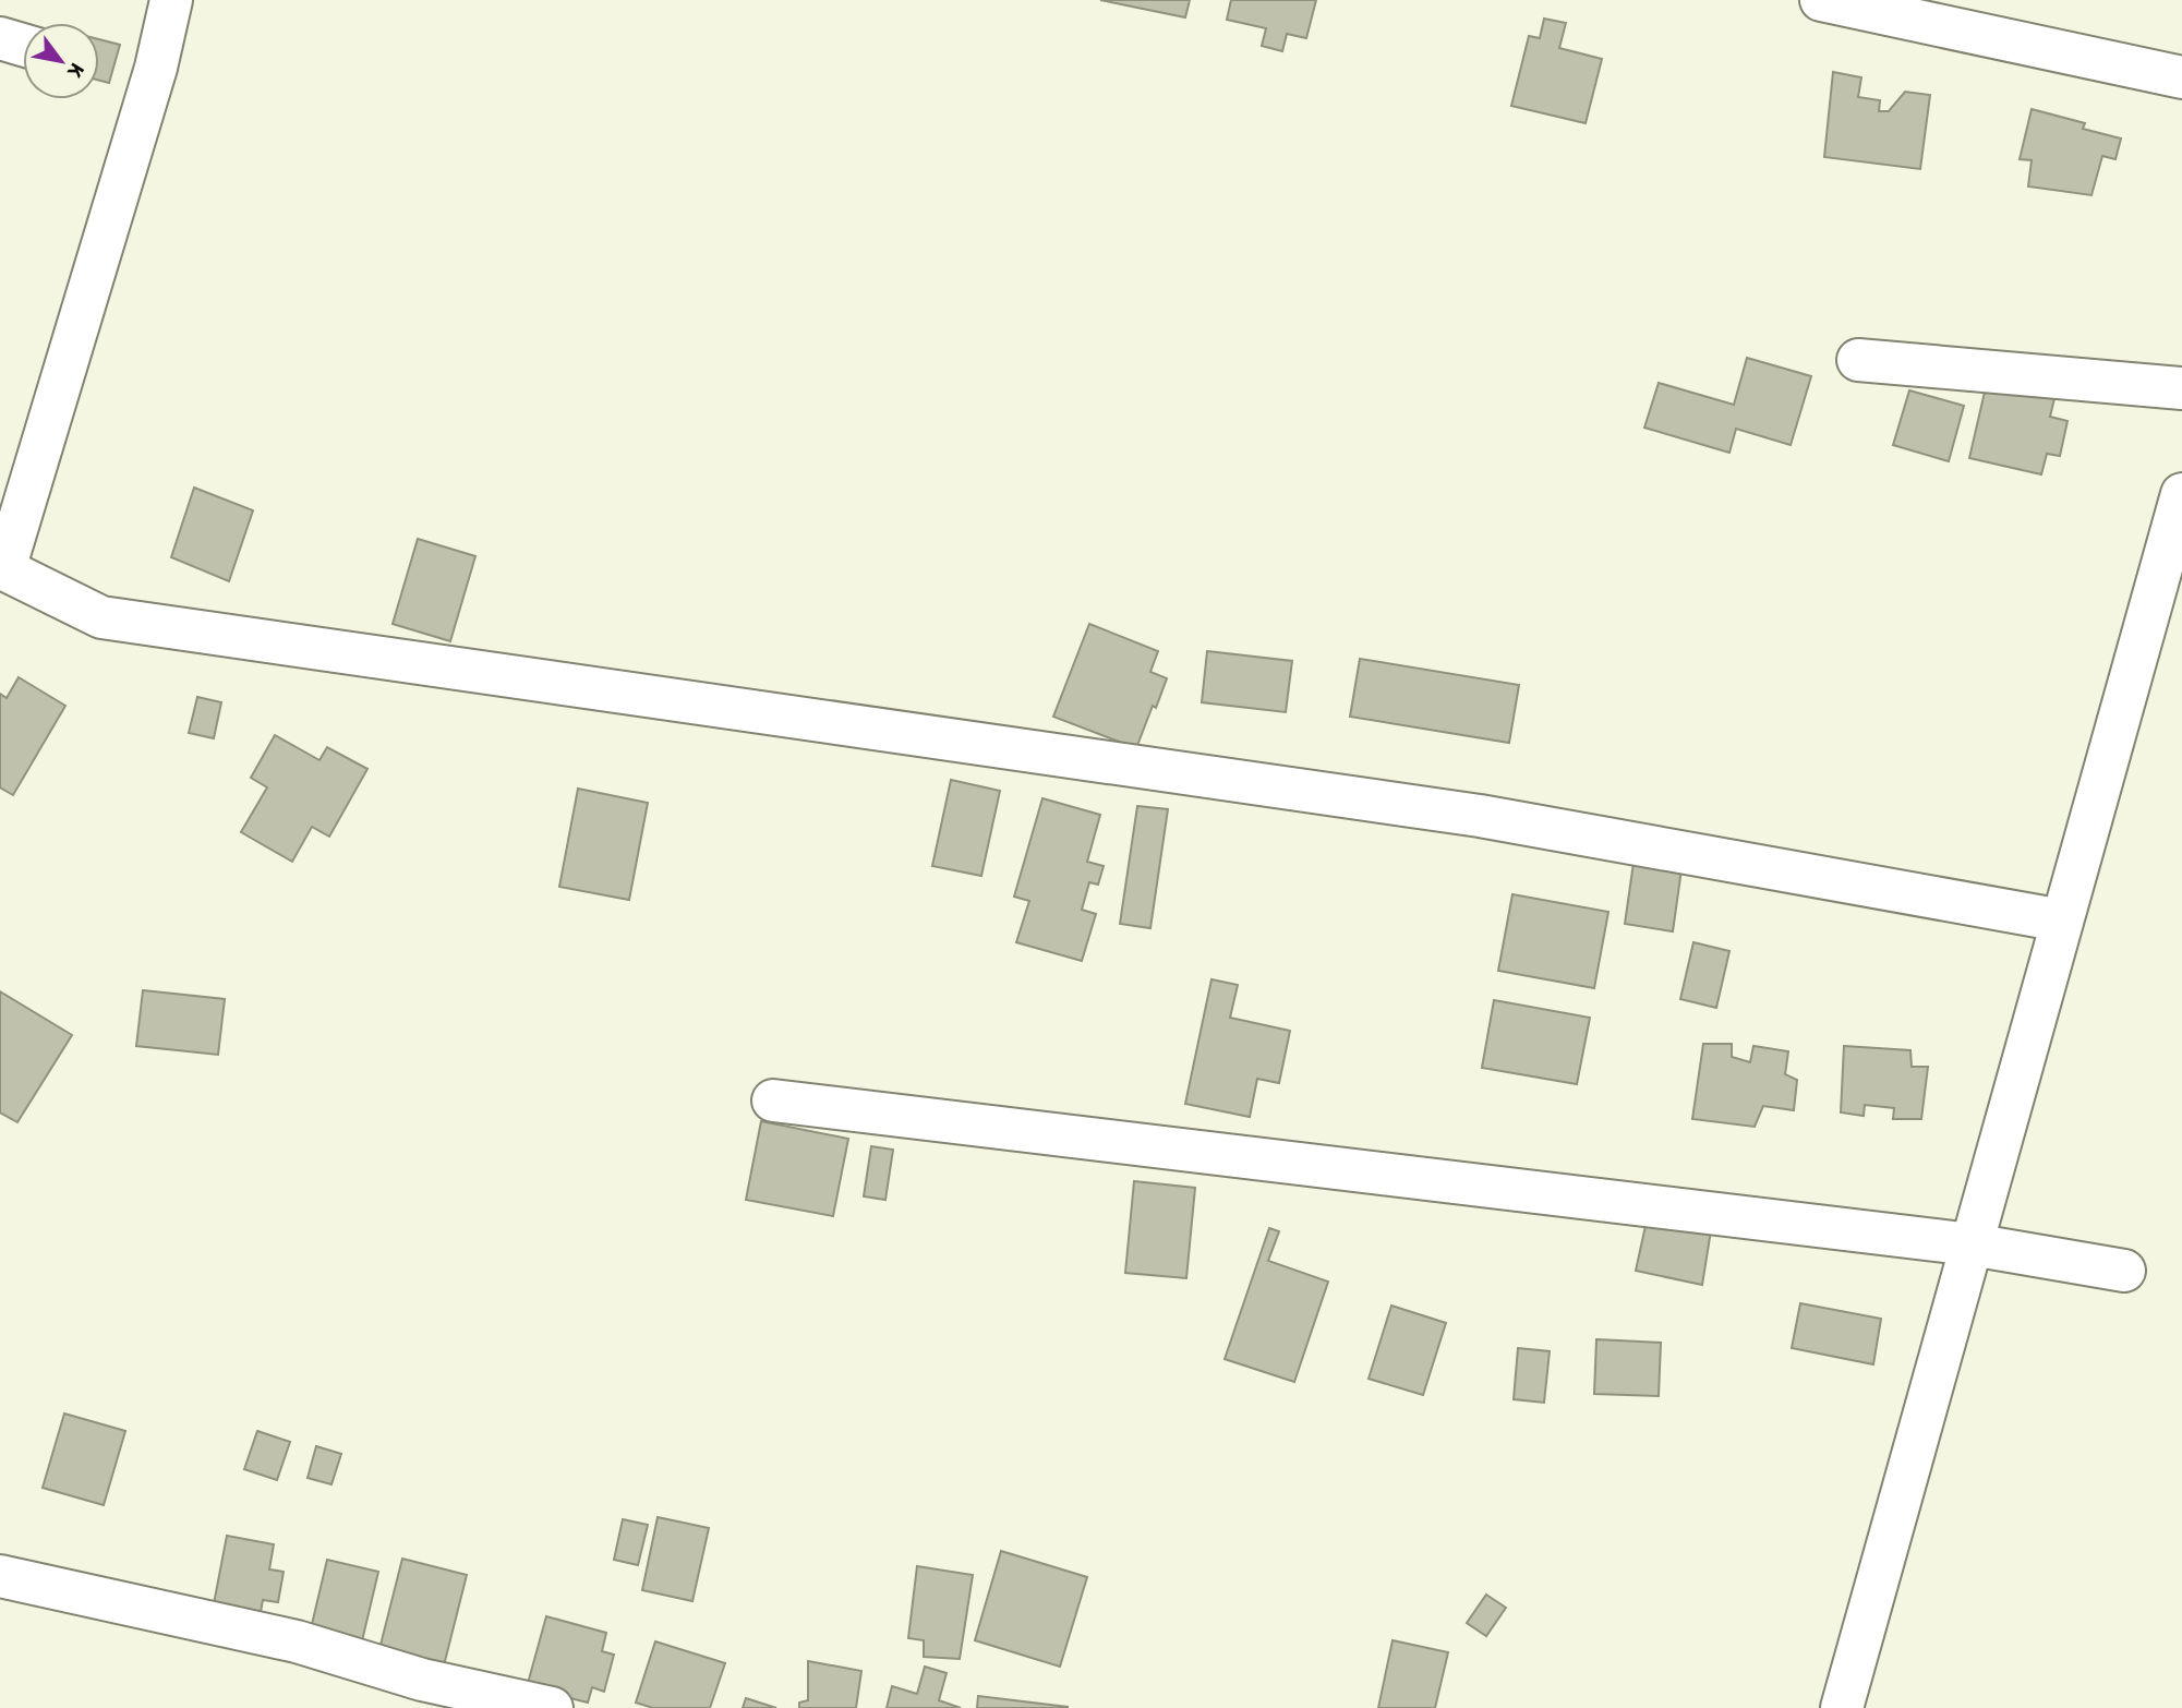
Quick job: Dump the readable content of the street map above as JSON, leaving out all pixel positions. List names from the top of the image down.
{
  "north": "bottom right"
}
